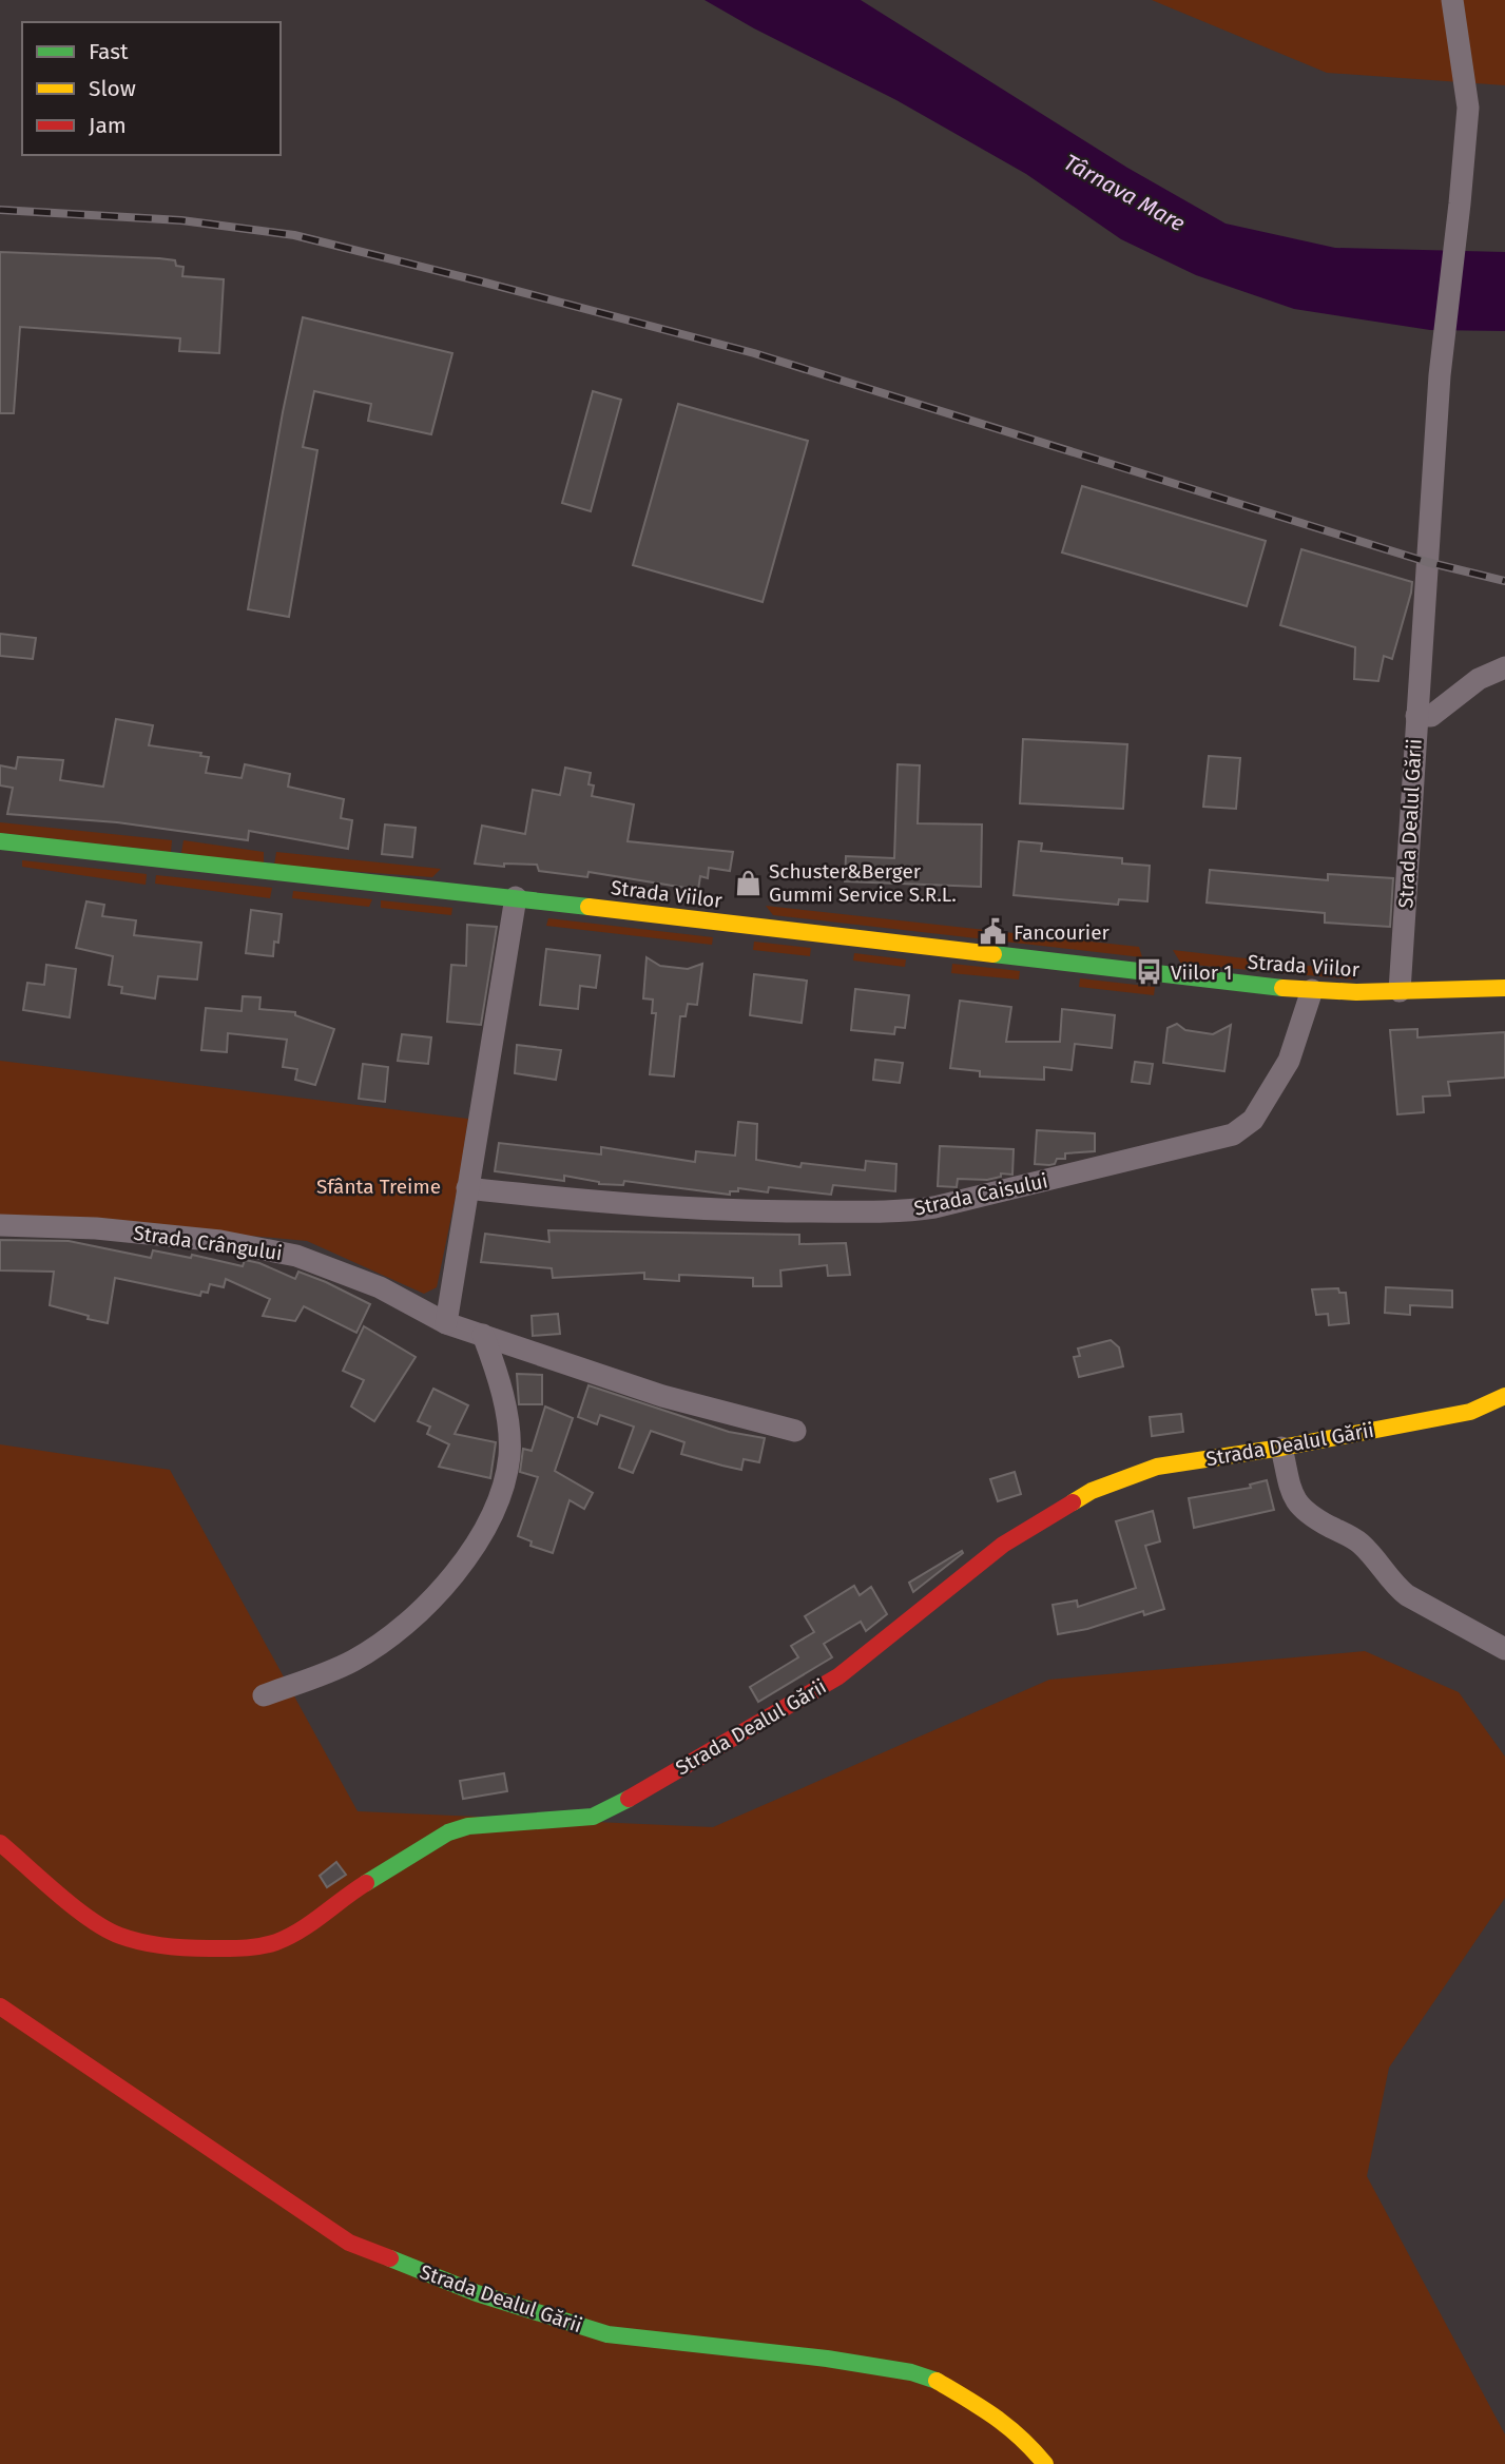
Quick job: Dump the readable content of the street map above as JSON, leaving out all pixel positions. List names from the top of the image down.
{
  "streets": {
    "street": [
      "Strada Dealul Gării",
      "Strada Viilor",
      "Strada Caisului",
      "Strada Crângului"
    ]
  },
  "crossings": [
    ["Strada Dealul Gării", "Strada Viilor"],
    ["Strada Viilor", "Strada Caisului"]
  ],
  "water": ["Târnava Mare"],
  "parks": ["Sfânta Treime"],
  "places": {
    "shop": ["Schuster&Berger Gummi Service S.R.L."],
    "public building": ["Fancourier"],
    "bus stop": ["Viilor 1"]
  },
  "legend": ["Fast", "Slow", "Jam"]
}
